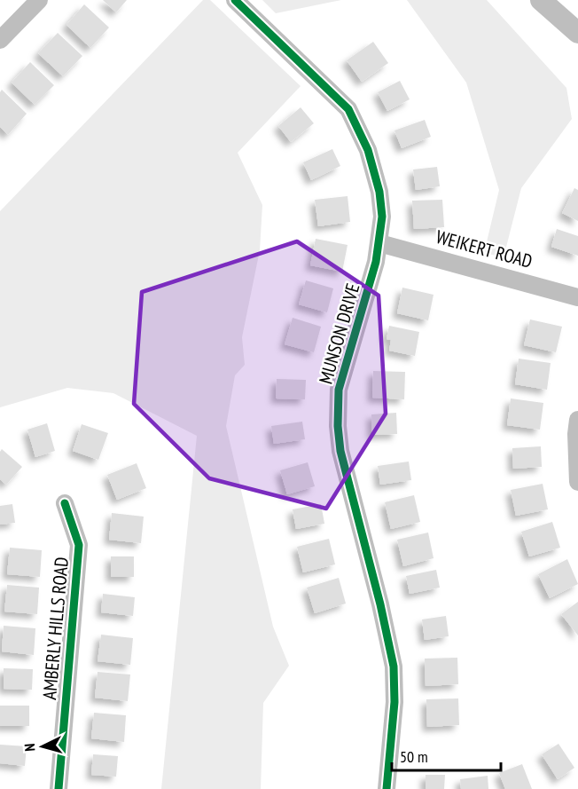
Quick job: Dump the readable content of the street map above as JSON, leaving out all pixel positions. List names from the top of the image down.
{
  "streets": {
    "street": ["WEIKERT ROAD", "MUNSON DRIVE", "AMBERLY HILLS ROAD"]
  },
  "crossings": [
    ["WEIKERT ROAD", "MUNSON DRIVE"]
  ],
  "scale_bar": "50 m",
  "north": "left"
}
